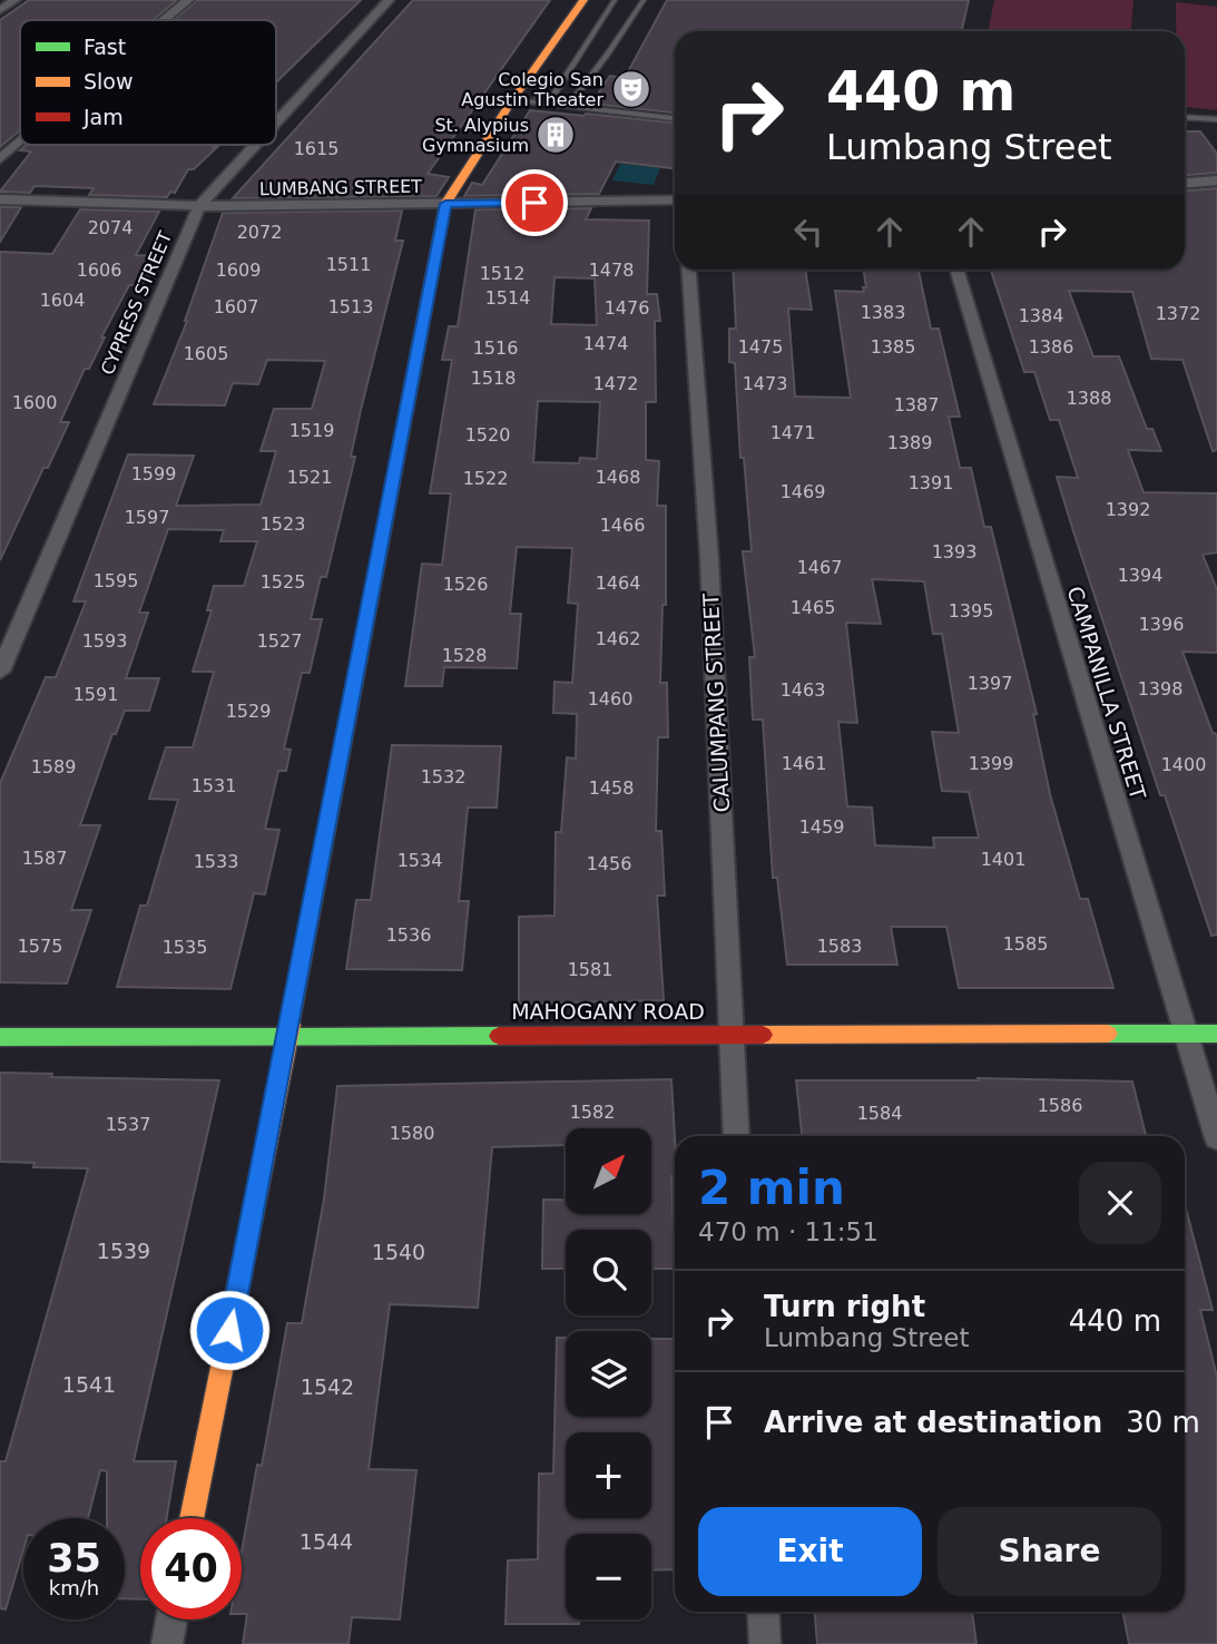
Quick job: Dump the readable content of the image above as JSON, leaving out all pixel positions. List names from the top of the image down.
{
  "streets": {
    "street": [
      "LUMBANG STREET",
      "CYPRESS STREET",
      "CAMPANILLA STREET",
      "CALUMPANG STREET",
      "MAHOGANY ROAD"
    ]
  },
  "crossings": [
    ["LUMBANG STREET", "CYPRESS STREET"],
    ["CAMPANILLA STREET", "MAHOGANY ROAD"],
    ["CALUMPANG STREET", "MAHOGANY ROAD"]
  ],
  "places": {
    "theatre": ["Colegio San Agustin Theater"],
    "building": ["St. Alypius Gymnasium"]
  },
  "house_numbers": [
    "1615",
    "2074",
    "2072",
    "1511",
    "1606",
    "1609",
    "1478",
    "1512",
    "1514",
    "1604",
    "1607",
    "1513",
    "1476",
    "1383",
    "1372",
    "1384",
    "1474",
    "1475",
    "1385",
    "1386",
    "1516",
    "1605",
    "1518",
    "1472",
    "1473",
    "1388",
    "1600",
    "1387",
    "1519",
    "1471",
    "1520",
    "1389",
    "1599",
    "1521",
    "1468",
    "1522",
    "1391",
    "1469",
    "1392",
    "1597",
    "1523",
    "1466",
    "1393",
    "1467",
    "1394",
    "1595",
    "1525",
    "1464",
    "1526",
    "1465",
    "1395",
    "1396",
    "1462",
    "1593",
    "1527",
    "1528",
    "1397",
    "1398",
    "1463",
    "1591",
    "1460",
    "1529",
    "1461",
    "1399",
    "1400",
    "1589",
    "1532",
    "1531",
    "1458",
    "1459",
    "1587",
    "1401",
    "1534",
    "1533",
    "1456",
    "1536",
    "1585",
    "1575",
    "1583",
    "1535",
    "1581",
    "1586",
    "1582",
    "1584",
    "1537",
    "1580",
    "1539",
    "1540",
    "1541",
    "1542",
    "1544"
  ],
  "legend": ["Fast", "Slow", "Jam"],
  "north": "top right",
  "page": {
    "turn": ["440 m", "Lumbang Street"],
    "map_buttons": ["+", "−"],
    "heading": ["2 min", "470 m · 11:51"],
    "list": [
      {
        "name": "Turn right",
        "note": "Lumbang Street",
        "value": "440 m"
      },
      {
        "name": "Arrive at destination",
        "value": "30 m"
      }
    ],
    "buttons": ["Exit", "Share"],
    "speed": "35 km/h",
    "limit": "40"
  }
}
